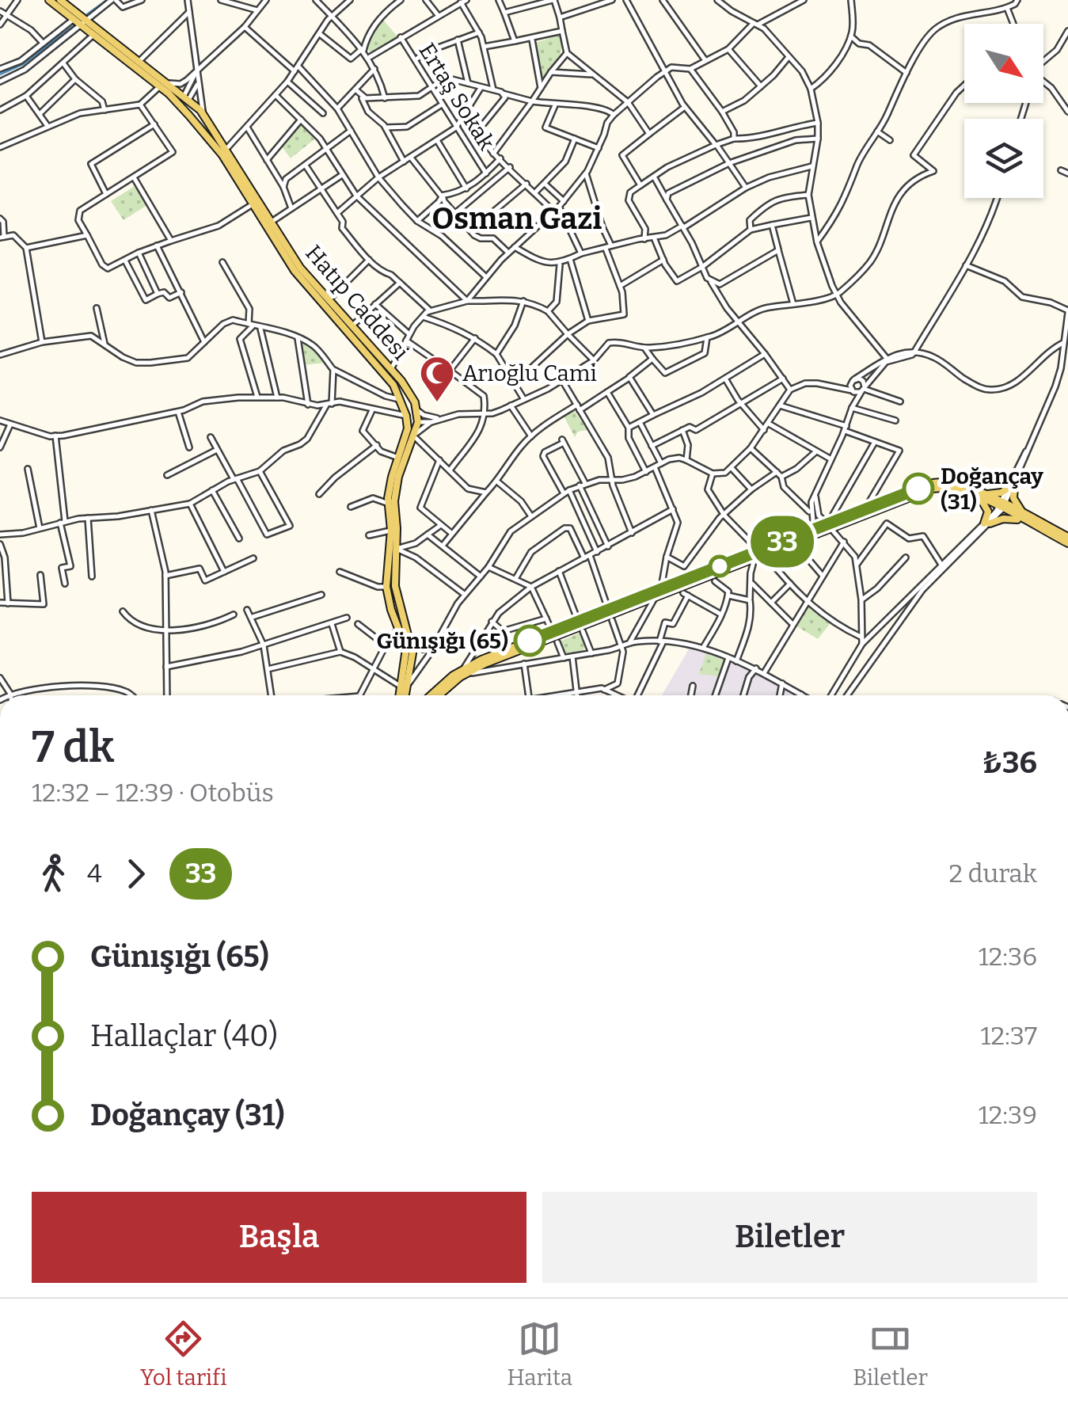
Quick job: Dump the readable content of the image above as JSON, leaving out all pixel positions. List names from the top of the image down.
{
  "streets": {
    "main road": ["Hatıp Caddesi"],
    "street": ["Ertaş Sokak"]
  },
  "districts": ["Osman Gazi"],
  "places": {
    "mosque": ["Arıoğlu Cami"],
    "other": ["Doğançay (31)", "Günışığı (65)"]
  },
  "lines": ["bus line 33"],
  "north": "bottom right",
  "page": {
    "on_map": "33",
    "heading": ["7 dk", "12:32 – 12:39 · Otobüs", "₺36"],
    "legs": ["4", "33", "2 durak"],
    "list": [
      {
        "name": "Günışığı (65)",
        "value": "12:36"
      },
      {
        "name": "Hallaçlar (40)",
        "value": "12:37"
      },
      {
        "name": "Doğançay (31)",
        "value": "12:39"
      }
    ],
    "buttons": ["Başla", "Biletler"],
    "tabs": ["Yol tarifi", "Harita", "Biletler"]
  }
}
